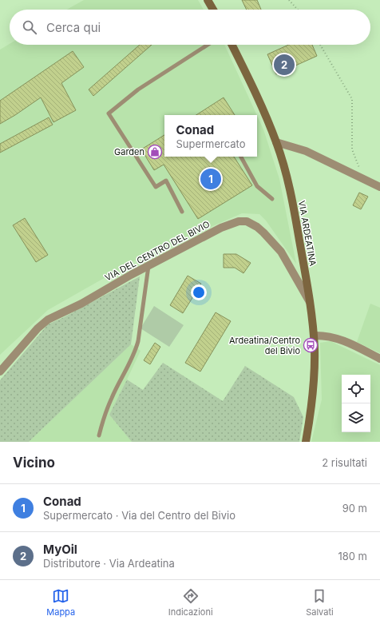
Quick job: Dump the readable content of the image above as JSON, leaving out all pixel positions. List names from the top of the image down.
{
  "streets": {
    "main road": ["VIA ARDEATINA"],
    "street": ["VIA DEL CENTRO DEL BIVIO"]
  },
  "crossings": [
    ["VIA ARDEATINA", "VIA DEL CENTRO DEL BIVIO"]
  ],
  "places": {
    "shop": ["Garden"],
    "bus stop": ["Ardeatina/Centro del Bivio"]
  },
  "page": {
    "search": "Cerca qui",
    "pins": ["2", "1"],
    "popup": ["Conad", "Supermercato"],
    "heading": ["Vicino", "2 risultati"],
    "list": [
      {
        "mark": "1",
        "name": "Conad",
        "note": "Supermercato · Via del Centro del Bivio",
        "value": "90 m"
      },
      {
        "mark": "2",
        "name": "MyOil",
        "note": "Distributore · Via Ardeatina",
        "value": "180 m"
      }
    ],
    "nav": ["Mappa", "Indicazioni", "Salvati"]
  }
}
